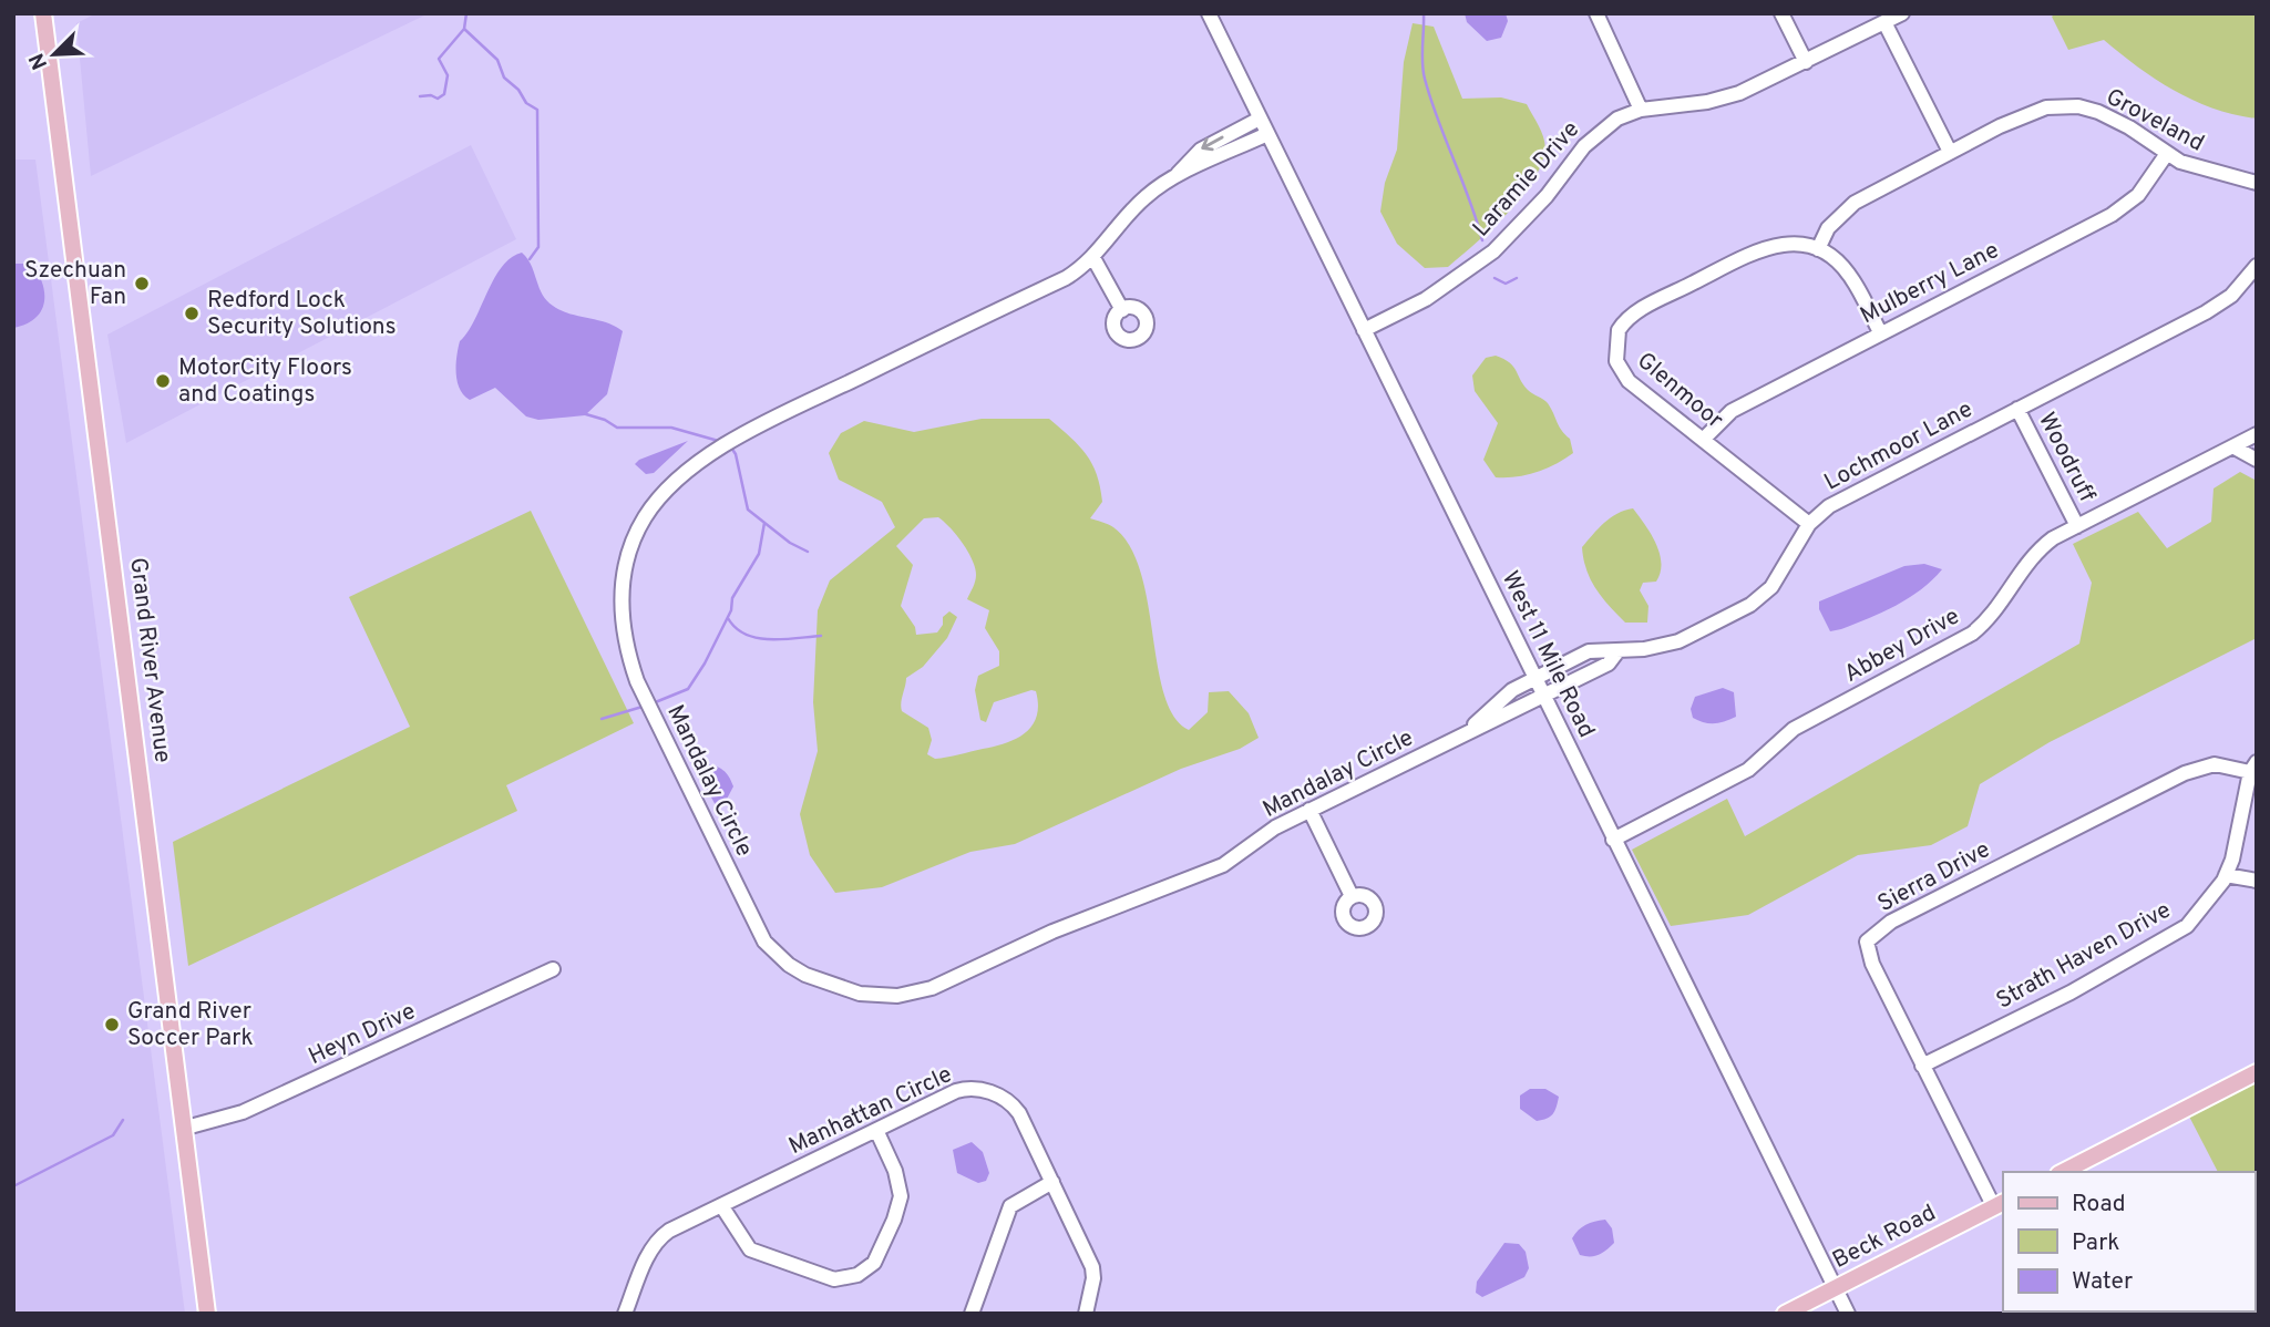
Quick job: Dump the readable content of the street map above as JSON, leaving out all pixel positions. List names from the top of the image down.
{
  "streets": {
    "main road": ["Grand River Avenue", "Beck Road"],
    "street": [
      "Groveland",
      "Laramie Drive",
      "Mulberry Lane",
      "Glenmoor",
      "Lochmoor Lane",
      "Woodruff",
      "Abbey Drive",
      "West 11 Mile Road",
      "Mandalay Circle",
      "Sierra Drive",
      "Strath Haven Drive",
      "Heyn Drive",
      "Manhattan Circle"
    ]
  },
  "crossings": [
    ["Groveland", "Mulberry Lane"],
    ["Laramie Drive", "West 11 Mile Road"],
    ["Mulberry Lane", "Glenmoor"],
    ["Glenmoor", "Lochmoor Lane"],
    ["Lochmoor Lane", "Woodruff"],
    ["Lochmoor Lane", "West 11 Mile Road"],
    ["Lochmoor Lane", "Mandalay Circle"],
    ["Woodruff", "Abbey Drive"],
    ["Abbey Drive", "West 11 Mile Road"],
    ["West 11 Mile Road", "Mandalay Circle"],
    ["West 11 Mile Road", "Beck Road"],
    ["Grand River Avenue", "Heyn Drive"],
    ["Sierra Drive", "Strath Haven Drive"],
    ["Sierra Drive", "Beck Road"]
  ],
  "places": [
    "Szechuan Fan",
    "Redford Lock Security Solutions",
    "MotorCity Floors and Coatings",
    "Grand River Soccer Park"
  ],
  "legend": ["Road", "Park", "Water"],
  "north": "bottom left"
}
